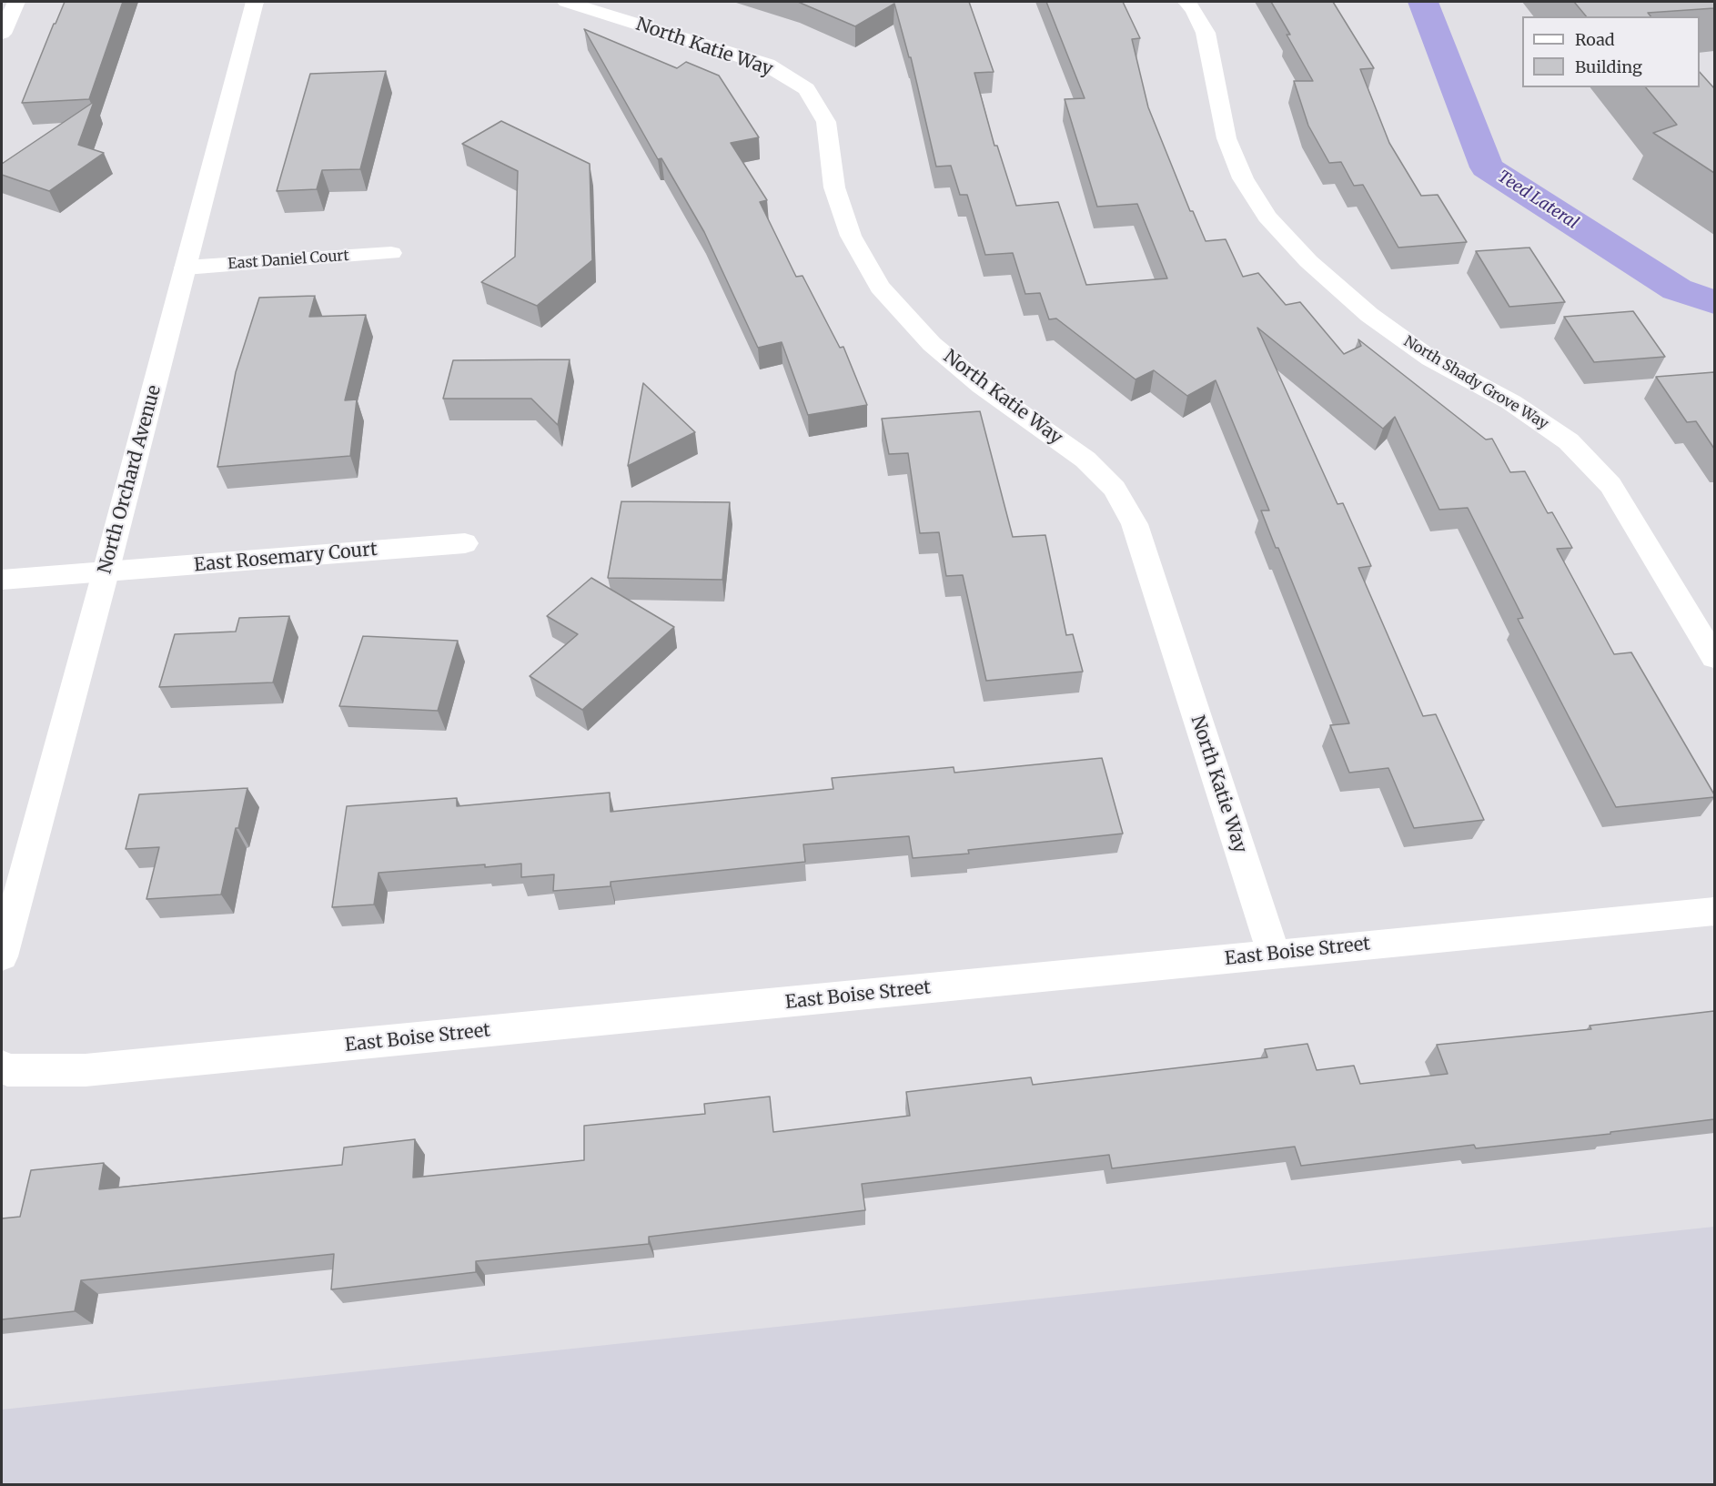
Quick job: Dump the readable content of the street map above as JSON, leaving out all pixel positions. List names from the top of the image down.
{
  "streets": {
    "street": [
      "North Katie Way",
      "East Daniel Court",
      "North Shady Grove Way",
      "North Orchard Avenue",
      "East Rosemary Court",
      "East Boise Street"
    ]
  },
  "crossings": [
    ["North Katie Way", "East Boise Street"],
    ["East Daniel Court", "North Orchard Avenue"],
    ["North Orchard Avenue", "East Rosemary Court"]
  ],
  "water": ["Teed Lateral"],
  "legend": ["Road", "Building"]
}
